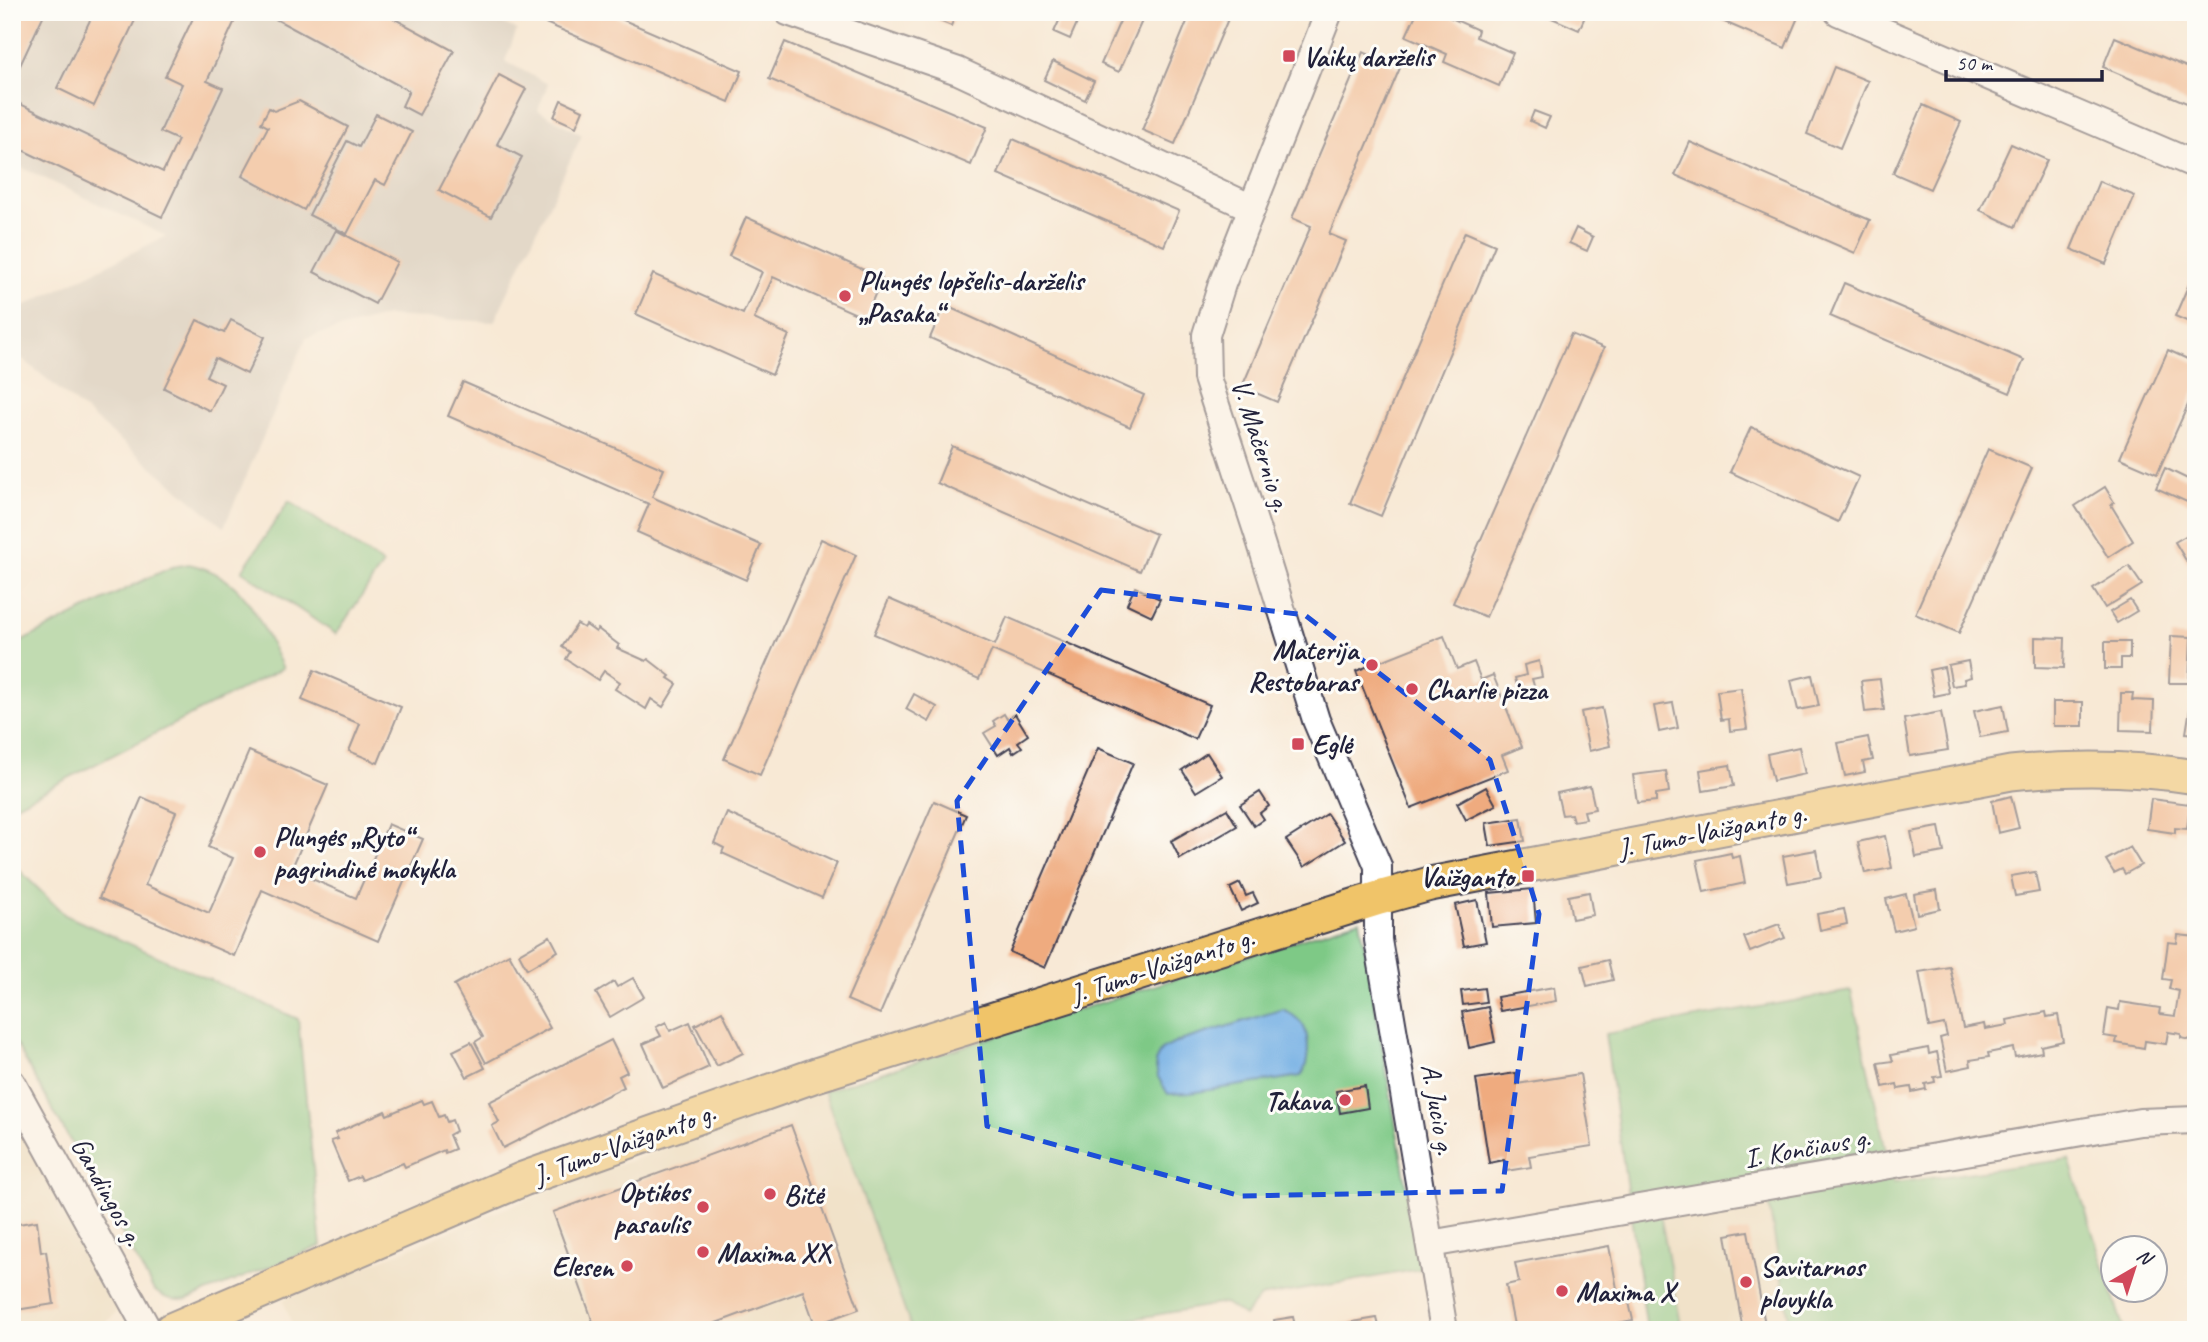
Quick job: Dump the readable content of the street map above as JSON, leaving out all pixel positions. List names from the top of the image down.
{
  "streets": {
    "main road": ["J. Tumo-Vaižganto g."],
    "street": [
      "V. Mačernio g.",
      "A. Jucio g.",
      "I. Končiaus g.",
      "Gandingos g."
    ]
  },
  "crossings": [
    ["V. Mačernio g.", "J. Tumo-Vaižganto g."],
    ["V. Mačernio g.", "A. Jucio g."],
    ["J. Tumo-Vaižganto g.", "A. Jucio g."],
    ["A. Jucio g.", "I. Končiaus g."]
  ],
  "places": {
    "transit": ["Vaikų darželis", "Eglė", "Vaižganto"],
    "other": [
      "Plungės lopšelis-darželis „Pasaka“",
      "Materija Restobaras",
      "Charlie pizza",
      "Plungės „Ryto“ pagrindinė mokykla",
      "Takava",
      "Bitė",
      "Optikos pasaulis",
      "Maxima XX",
      "Elesen",
      "Savitarnos plovykla",
      "Maxima X"
    ]
  },
  "scale_bar": "50 m",
  "north": "top right"
}
